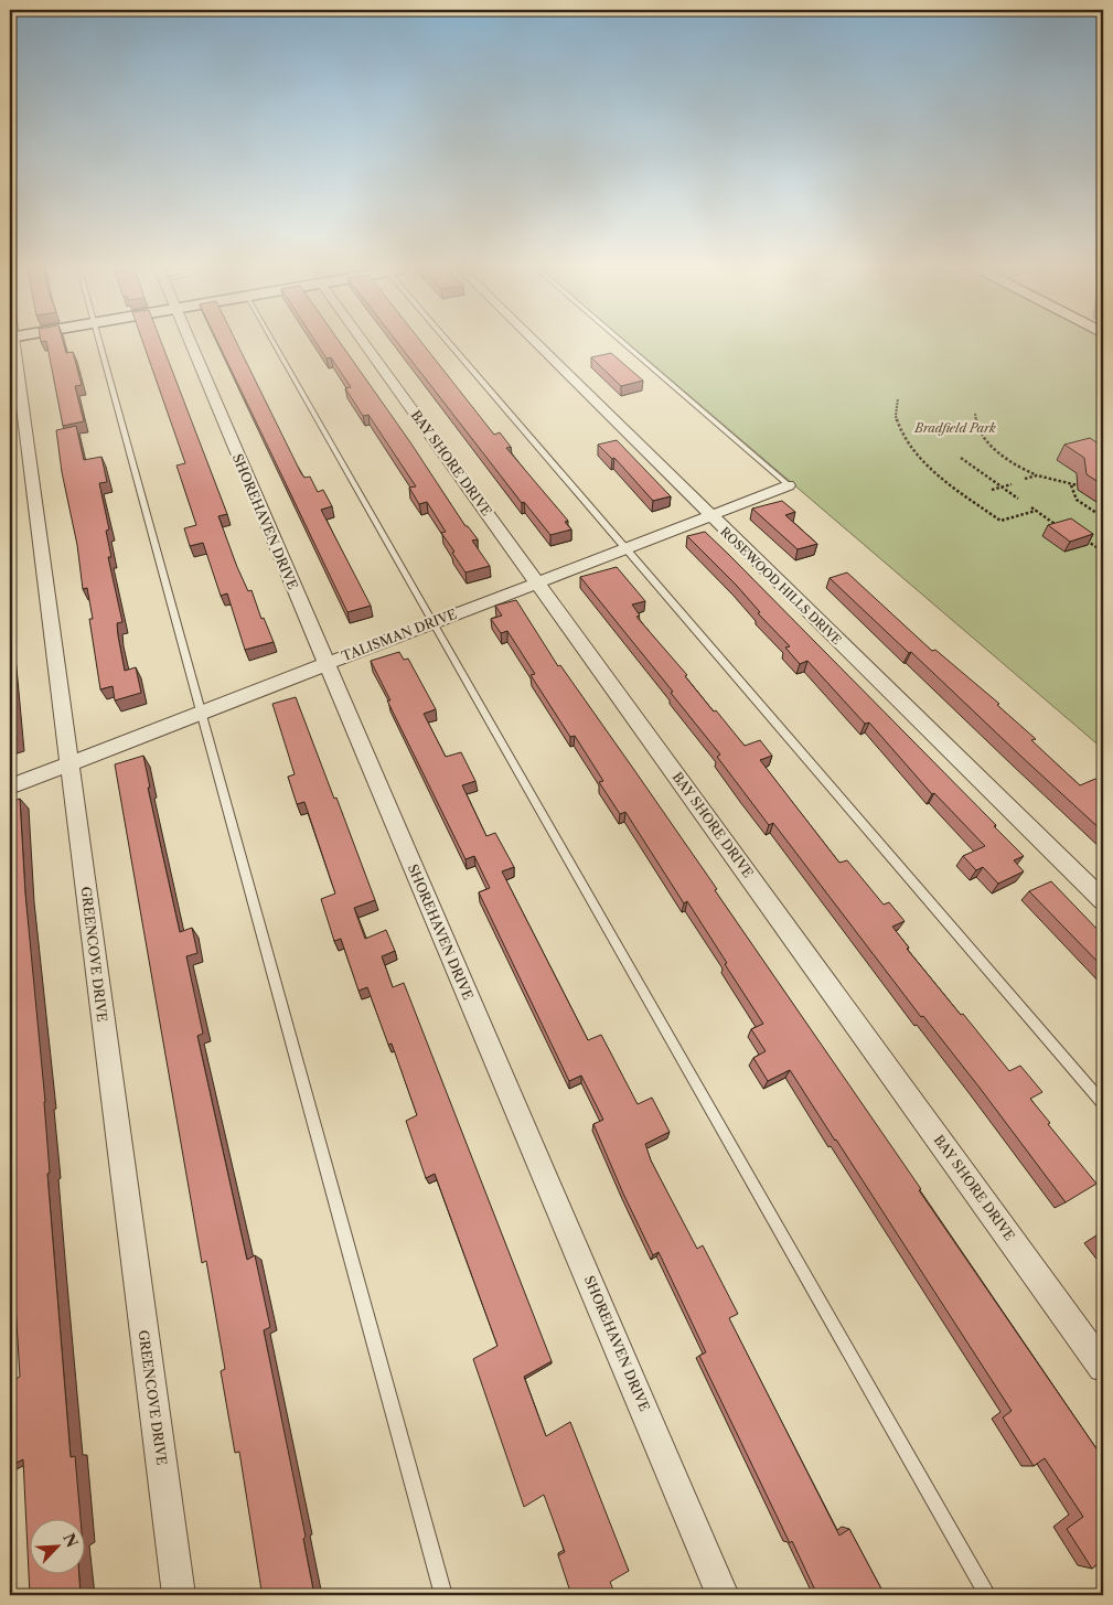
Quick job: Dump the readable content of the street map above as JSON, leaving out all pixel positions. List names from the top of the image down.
{
  "streets": {
    "street": [
      "BAY SHORE DRIVE",
      "SHOREHAVEN DRIVE",
      "ROSEWOOD HILLS DRIVE",
      "TALISMAN DRIVE",
      "GREENCOVE DRIVE"
    ]
  },
  "crossings": [
    ["BAY SHORE DRIVE", "TALISMAN DRIVE"],
    ["SHOREHAVEN DRIVE", "TALISMAN DRIVE"],
    ["ROSEWOOD HILLS DRIVE", "TALISMAN DRIVE"],
    ["TALISMAN DRIVE", "GREENCOVE DRIVE"]
  ],
  "parks": ["Bradfield Park"],
  "north": "top right"
}
